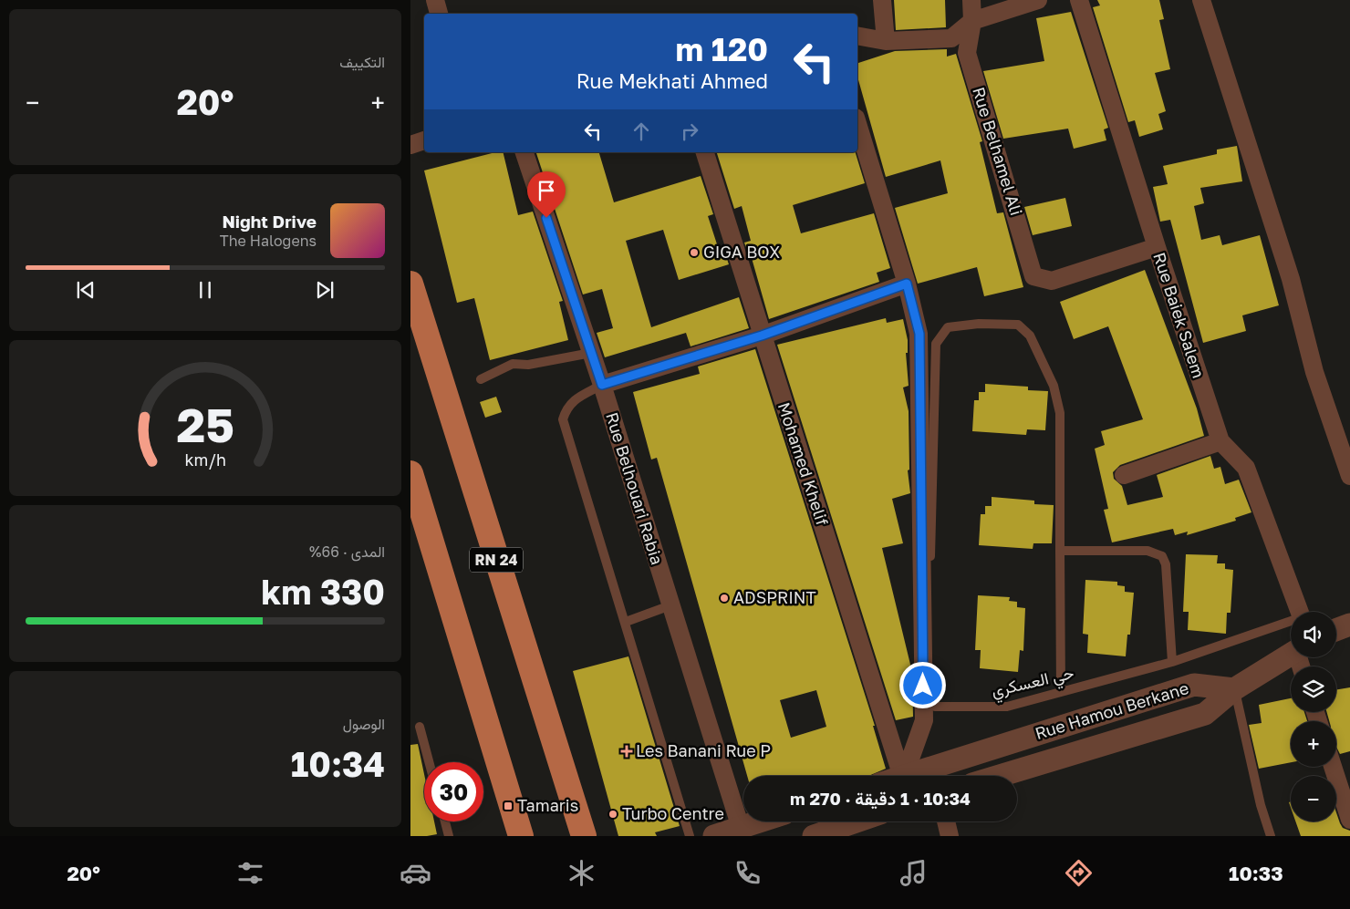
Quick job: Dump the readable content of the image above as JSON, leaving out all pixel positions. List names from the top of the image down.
{
  "streets": {
    "main road": ["RN 24"],
    "street": [
      "Rue Belhamel Ali",
      "Rue Baiek Salem",
      "Mohamed Khelif",
      "Rue Belhouari Rabia",
      "Rue Hamou Berkane"
    ],
    "lane": ["حي العسكري"]
  },
  "crossings": [
    ["Rue Belhamel Ali", "Rue Baiek Salem"]
  ],
  "places": {
    "other": ["GIGA BOX", "ADSPRINT", "Turbo Centre"],
    "health": ["Les Banani Rue P"],
    "transit": ["Tamaris"]
  },
  "page": {
    "tile": [
      "التكييف",
      ["المدى · 66%", "330 km"],
      ["الوصول", "10:34"]
    ],
    "turn": ["120 m", "Rue Mekhati Ahmed"],
    "heat": ["−", "20°", "+"],
    "song": ["Night Drive", "The Halogens"],
    "map_buttons": ["+", "−"],
    "limit": "30",
    "trip": "10:34 · 1 دقيقة · 270 m",
    "tabs": ["10:33", "20°"],
    "gauge": ["25", "km/h"]
  }
}
